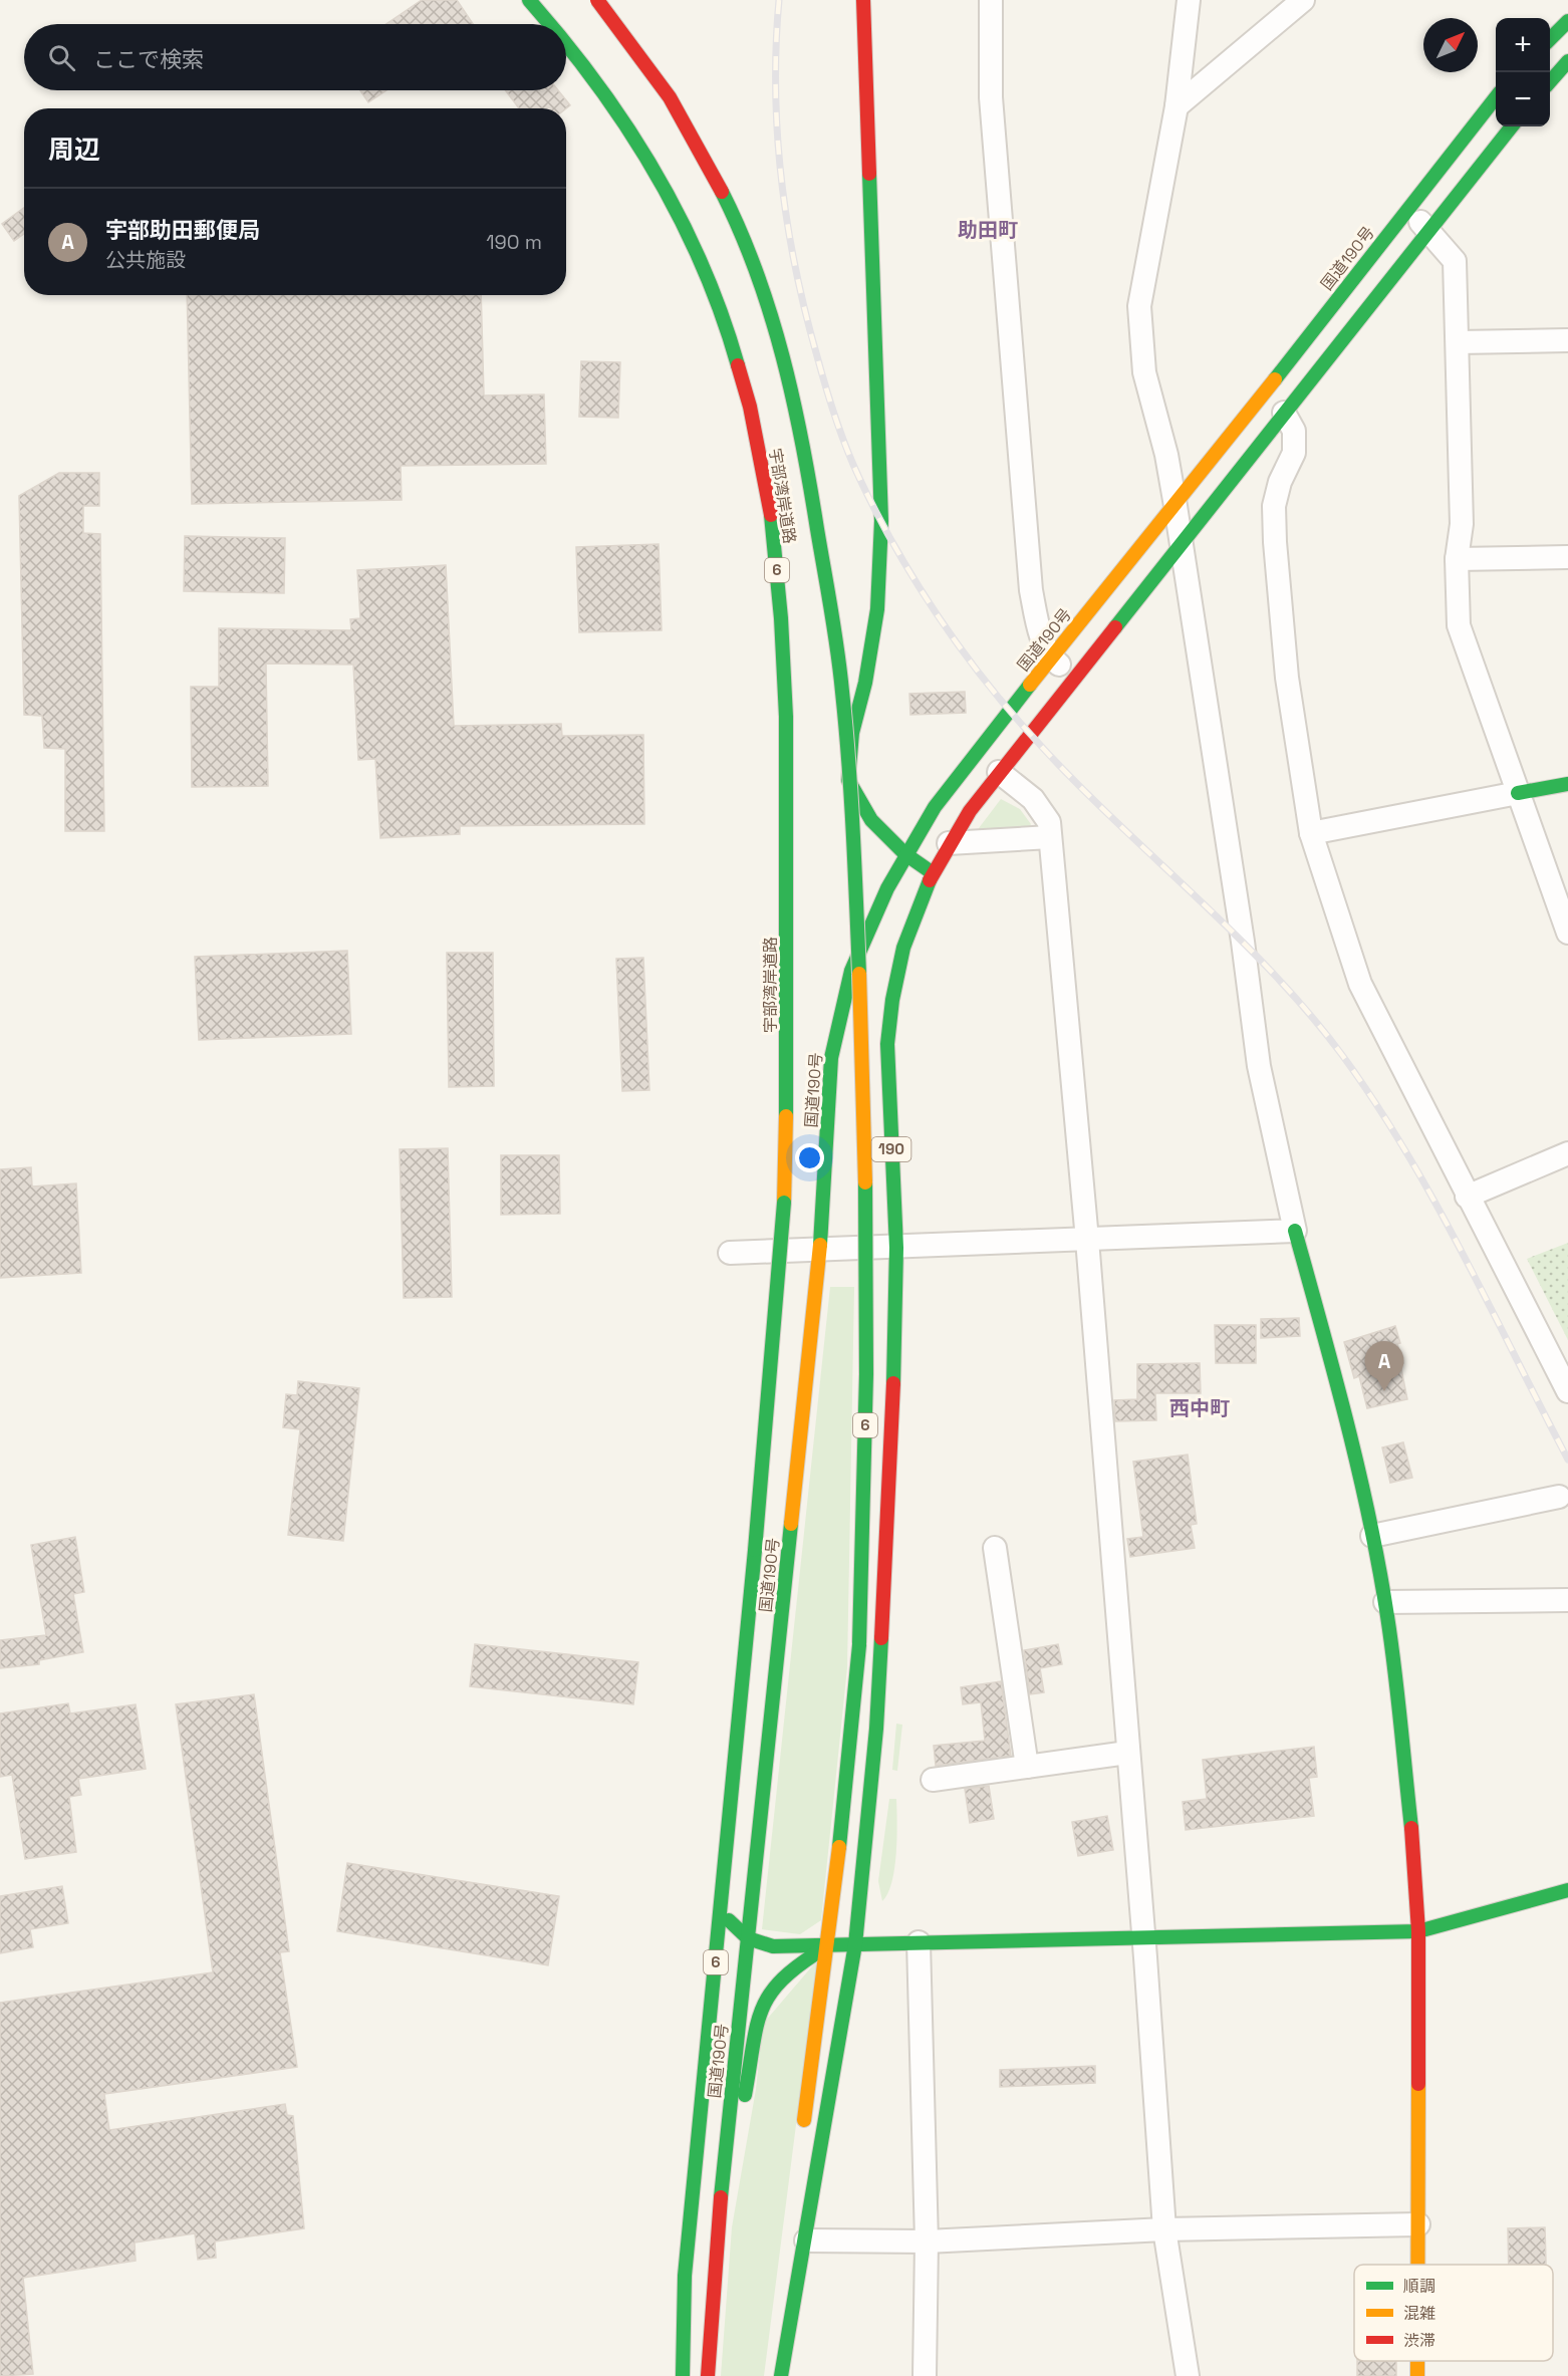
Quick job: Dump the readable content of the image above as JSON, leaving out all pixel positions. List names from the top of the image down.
{
  "streets": {
    "main road": [
      "国道190号",
      "宇部湾岸道路",
      "6",
      "190"
    ]
  },
  "crossings": [
    ["宇部湾岸道路", "6"]
  ],
  "districts": ["助田町", "西中町"],
  "legend": ["順調", "混雑", "渋滞"],
  "north": "top right",
  "page": {
    "map_buttons": ["+", "−"],
    "search": "ここで検索",
    "heading": "周辺",
    "list": [
      {
        "mark": "A",
        "name": "宇部助田郵便局",
        "note": "公共施設",
        "value": "190 m"
      }
    ],
    "pins": "A"
  }
}
